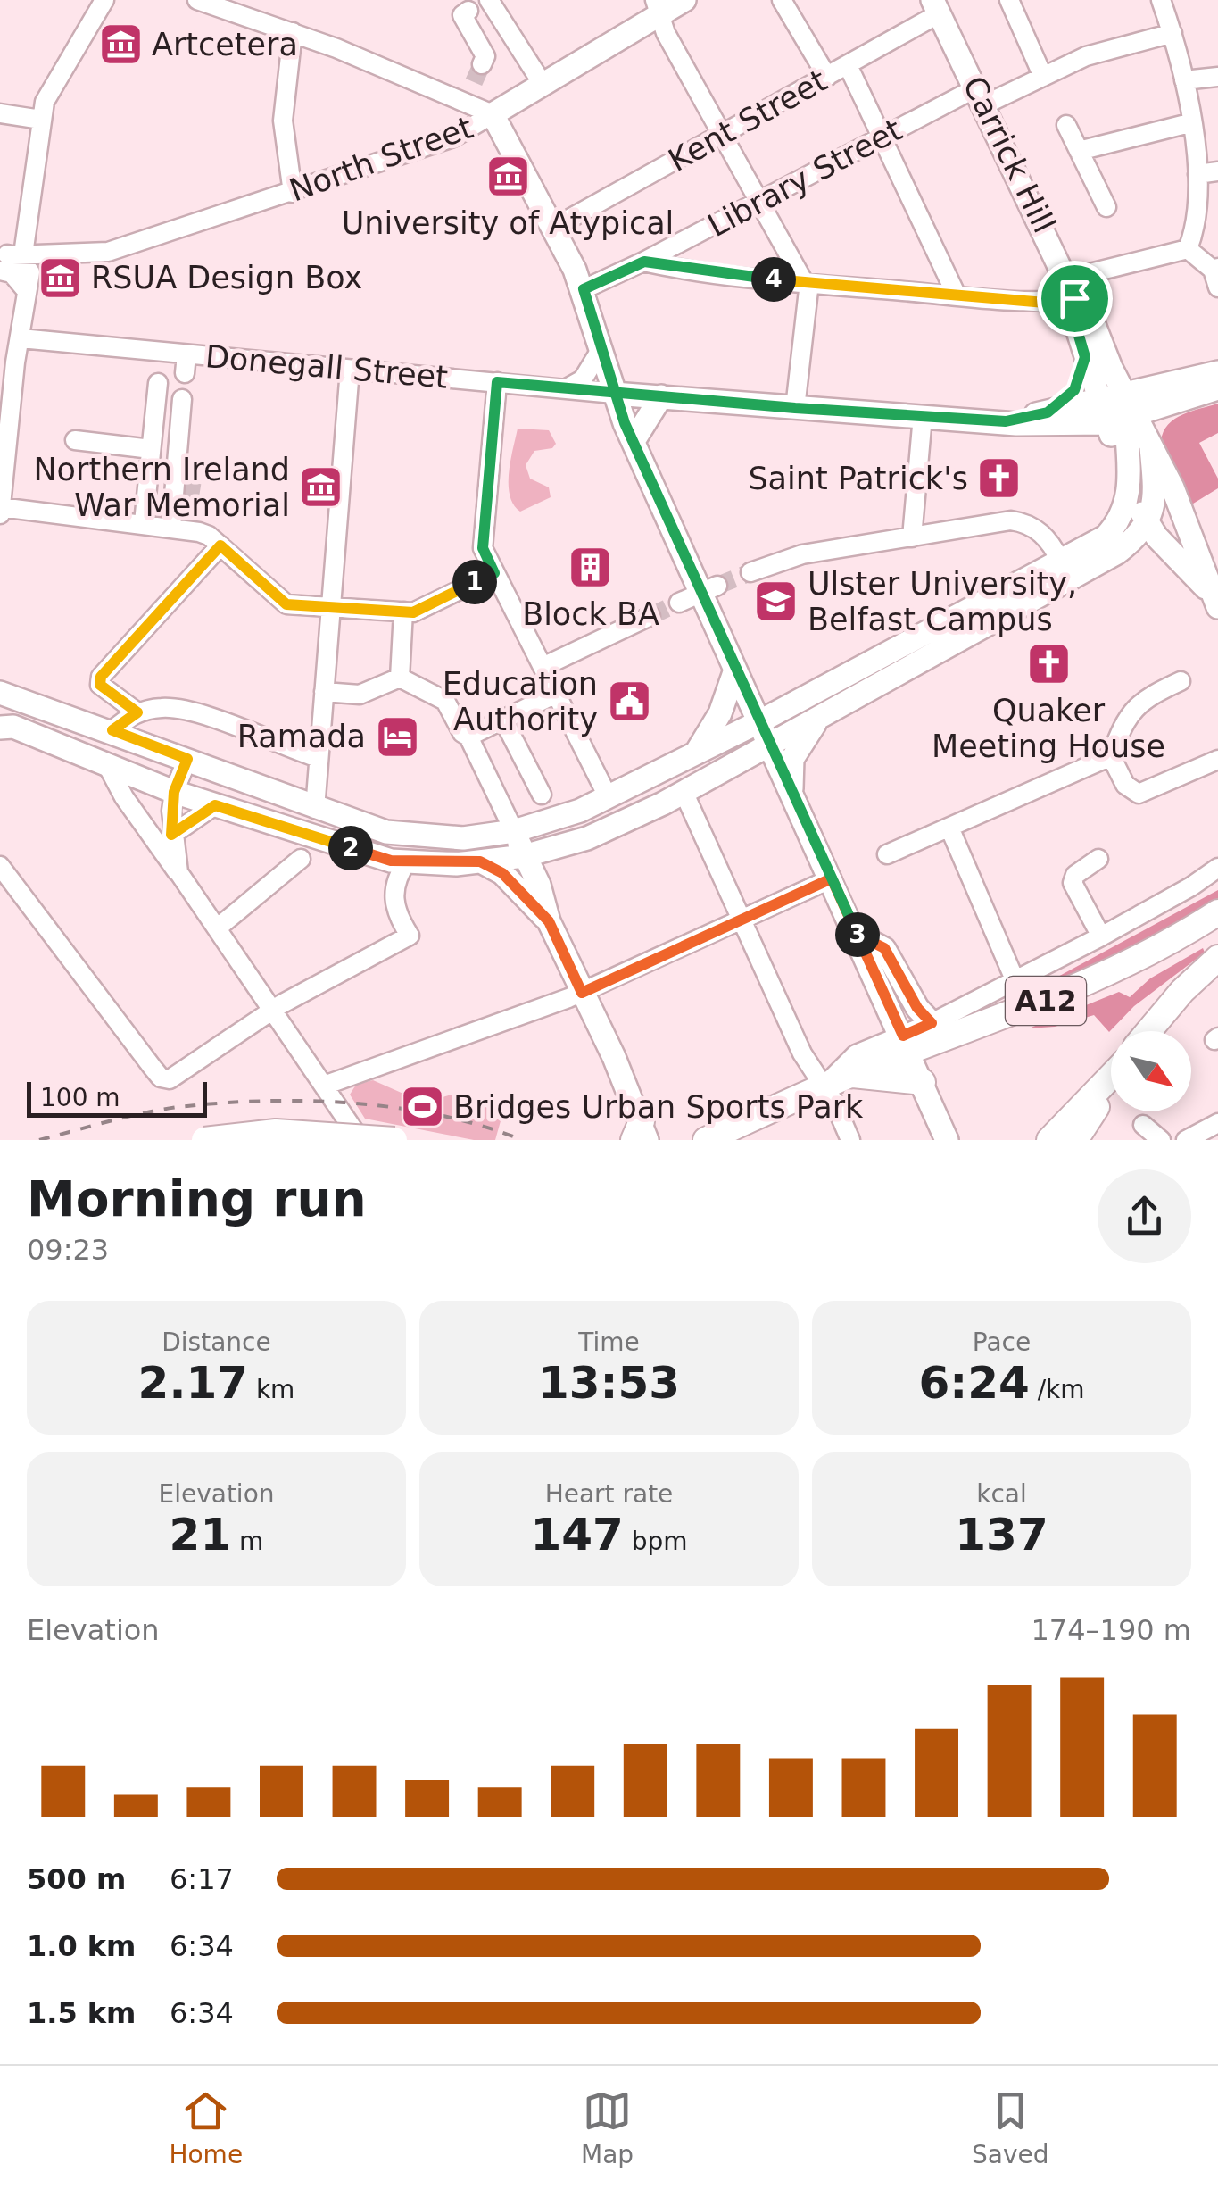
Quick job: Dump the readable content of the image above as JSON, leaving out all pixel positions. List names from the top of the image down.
{
  "streets": {
    "highway": ["A12"],
    "main road": ["Carrick Hill", "North Street", "Donegall Street"],
    "street": ["Kent Street", "Library Street"]
  },
  "crossings": [
    ["Kent Street", "Carrick Hill"],
    ["Carrick Hill", "Library Street"],
    ["Carrick Hill", "Donegall Street"]
  ],
  "places": {
    "museum": [
      "Artcetera",
      "University of Atypical",
      "RSUA Design Box",
      "Northern Ireland War Memorial"
    ],
    "church": ["Saint Patrick's", "Quaker Meeting House"],
    "building": ["Block BA"],
    "school or university": ["Ulster University, Belfast Campus"],
    "public building": ["Education Authority"],
    "hotel": ["Ramada"],
    "sports": ["Bridges Urban Sports Park"]
  },
  "scale_bar": "100 m",
  "north": "bottom right",
  "page": {
    "pins": [
      "4",
      "1",
      "2",
      "3"
    ],
    "scale": "100 m",
    "heading": ["Morning run", "09:23"],
    "stats": [
      ["Distance", "2.17 km"],
      ["Time", "13:53"],
      ["Pace", "6:24 /km"],
      ["Elevation", "21 m"],
      ["Heart rate", "147 bpm"],
      ["kcal", "137"]
    ],
    "chart": ["Elevation", "174–190 m"],
    "list": [
      {
        "name": "500 m",
        "note": "6:17"
      },
      {
        "name": "1.0 km",
        "note": "6:34"
      },
      {
        "name": "1.5 km",
        "note": "6:34"
      }
    ],
    "tabs": ["Home", "Map", "Saved"]
  }
}
